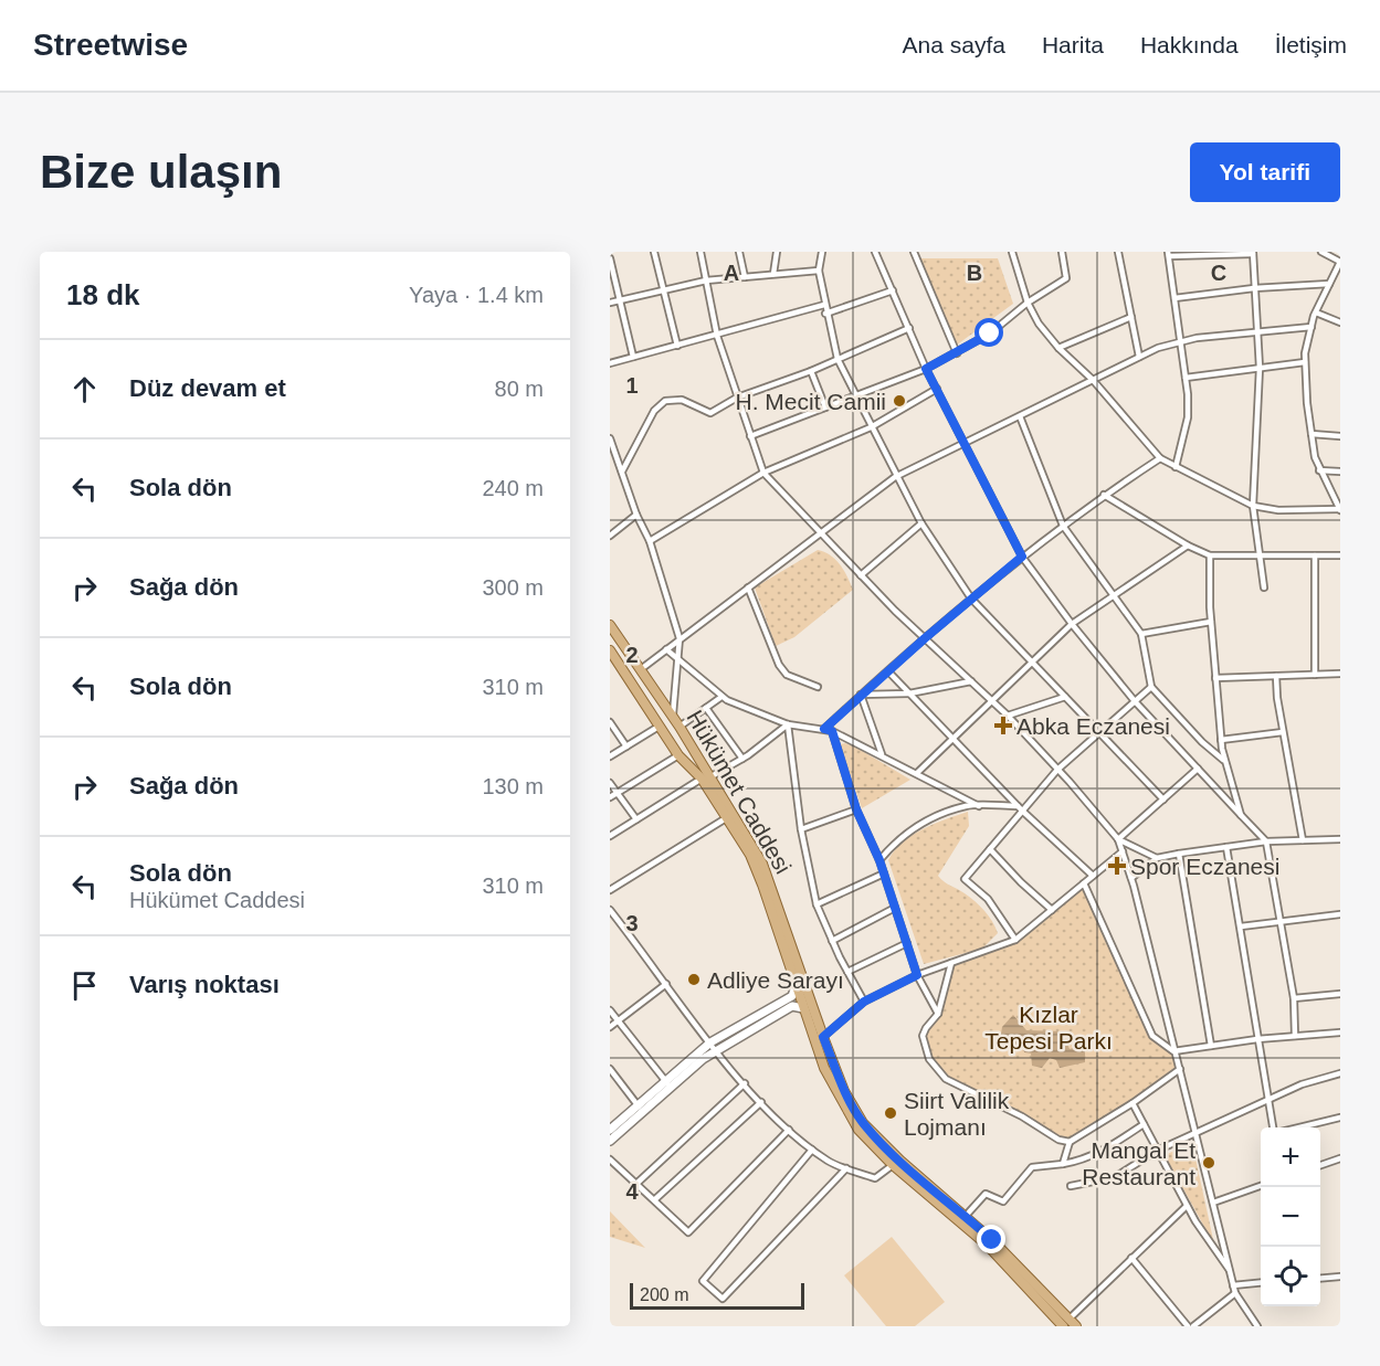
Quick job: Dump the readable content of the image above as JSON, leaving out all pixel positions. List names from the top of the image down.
{
  "streets": {
    "main road": ["Hükümet Caddesi"]
  },
  "parks": ["Kızlar Tepesi Parkı"],
  "places": {
    "other": [
      "H. Mecit Camii",
      "Adliye Sarayı",
      "Siirt Valilik Lojmanı",
      "Mangal Et Restaurant"
    ],
    "health": ["Abka Eczanesi", "Spor Eczanesi"]
  },
  "scale_bar": "200 m",
  "page": {
    "header": "Streetwise",
    "nav": [
      "Ana sayfa",
      "Harita",
      "Hakkında",
      "İletişim"
    ],
    "buttons": "Yol tarifi",
    "title": "Bize ulaşın",
    "heading": ["18 dk", "Yaya · 1.4 km"],
    "list": [
      ["Düz devam et", "80 m"],
      ["Sola dön", "240 m"],
      ["Sağa dön", "300 m"],
      ["Sola dön", "310 m"],
      ["Sağa dön", "130 m"],
      ["Sola dön", "Hükümet Caddesi", "310 m"],
      "Varış noktası"
    ],
    "map_buttons": ["+", "−"],
    "scale": "200 m"
  },
  "grid": {
    "columns": ["A", "B", "C"],
    "rows": [
      "1",
      "2",
      "3",
      "4"
    ]
  }
}
